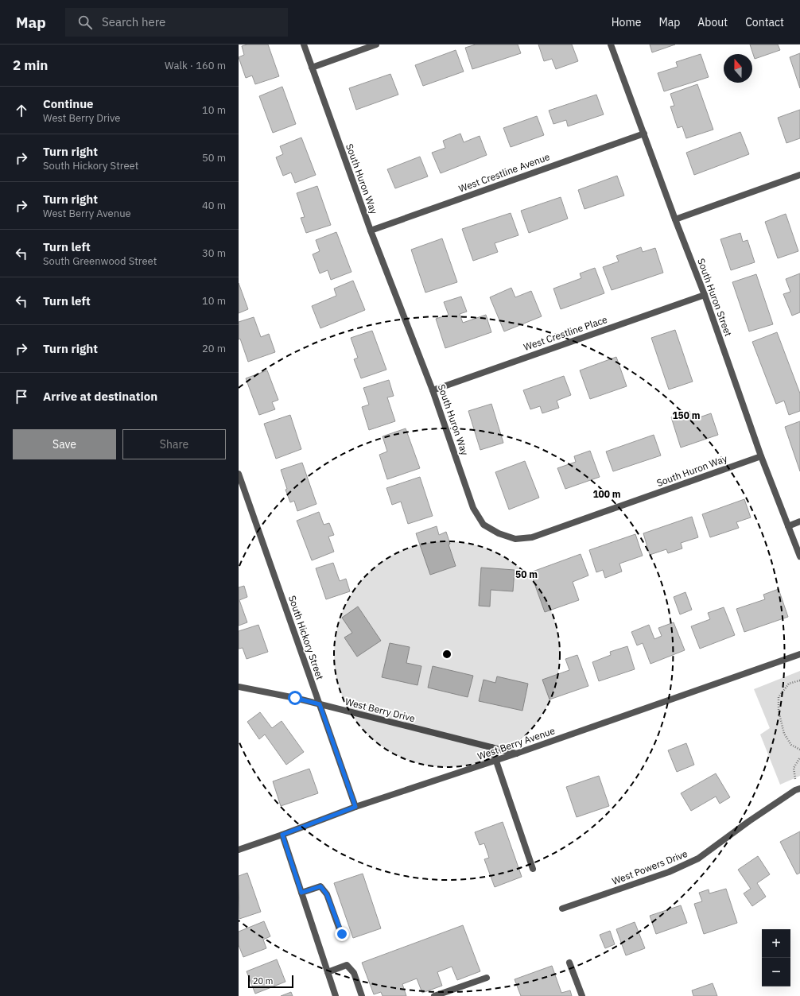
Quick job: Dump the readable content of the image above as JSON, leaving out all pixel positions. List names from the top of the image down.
{
  "streets": {
    "street": [
      "West Crestline Avenue",
      "South Huron Way",
      "South Huron Street",
      "West Crestline Place",
      "South Hickory Street",
      "West Berry Drive",
      "West Berry Avenue",
      "West Powers Drive"
    ]
  },
  "crossings": [
    ["West Crestline Avenue", "South Huron Way"],
    ["West Crestline Avenue", "South Huron Street"],
    ["South Huron Way", "South Huron Street"],
    ["South Huron Way", "West Crestline Place"],
    ["South Huron Street", "West Crestline Place"],
    ["South Hickory Street", "West Berry Drive"],
    ["South Hickory Street", "West Berry Avenue"],
    ["West Berry Drive", "West Berry Avenue"]
  ],
  "scale_bar": "20 m",
  "north": "top",
  "page": {
    "header": "Map",
    "search": "Search here",
    "nav": [
      "Home",
      "Map",
      "About",
      "Contact"
    ],
    "heading": ["2 min", "Walk · 160 m"],
    "list": [
      ["Continue", "West Berry Drive", "10 m"],
      ["Turn right", "South Hickory Street", "50 m"],
      ["Turn right", "West Berry Avenue", "40 m"],
      ["Turn left", "South Greenwood Street", "30 m"],
      ["Turn left", "10 m"],
      ["Turn right", "20 m"],
      "Arrive at destination"
    ],
    "buttons": ["Save", "Share"],
    "map_buttons": ["+", "−"],
    "scale": "20 m"
  },
  "rings": ["150 m", "100 m", "50 m"]
}
